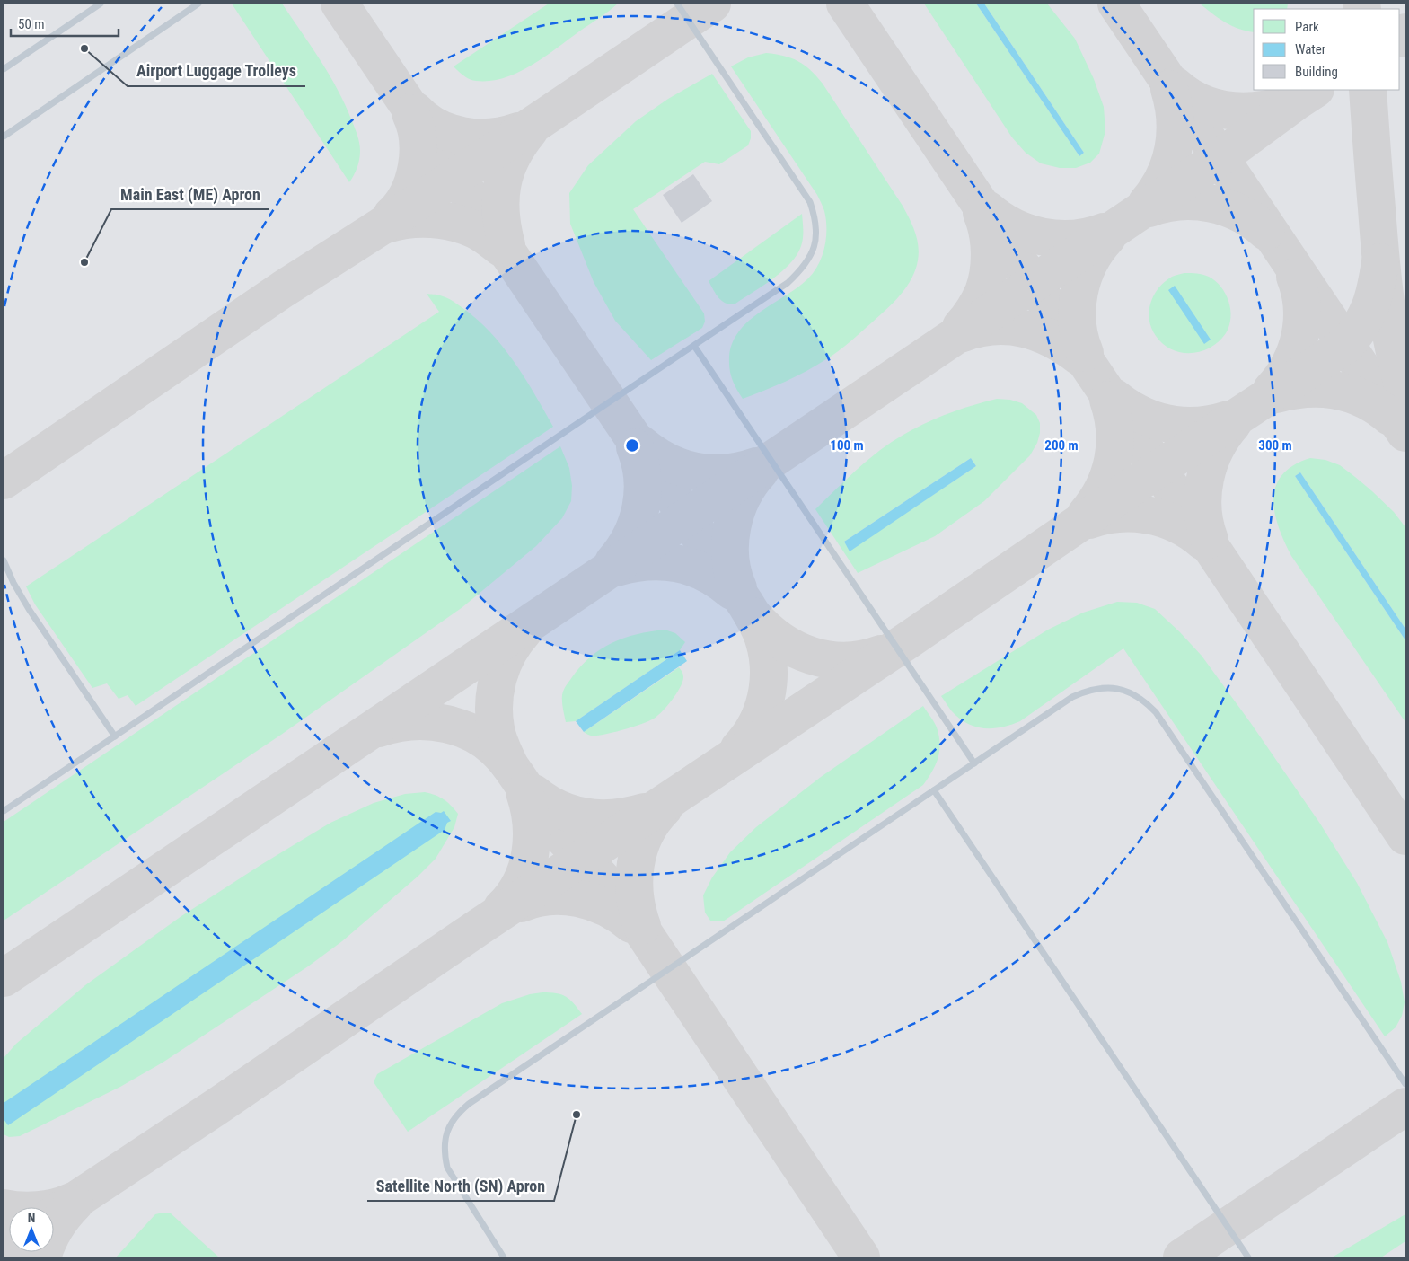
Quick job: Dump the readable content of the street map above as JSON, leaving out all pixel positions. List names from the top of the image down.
{
  "places": ["Airport Luggage Trolleys", "Main East (ME) Apron", "Satellite North (SN) Apron"],
  "legend": ["Park", "Water", "Building"],
  "scale_bar": "50 m",
  "north": "top",
  "rings": ["100 m", "200 m", "300 m"]
}
